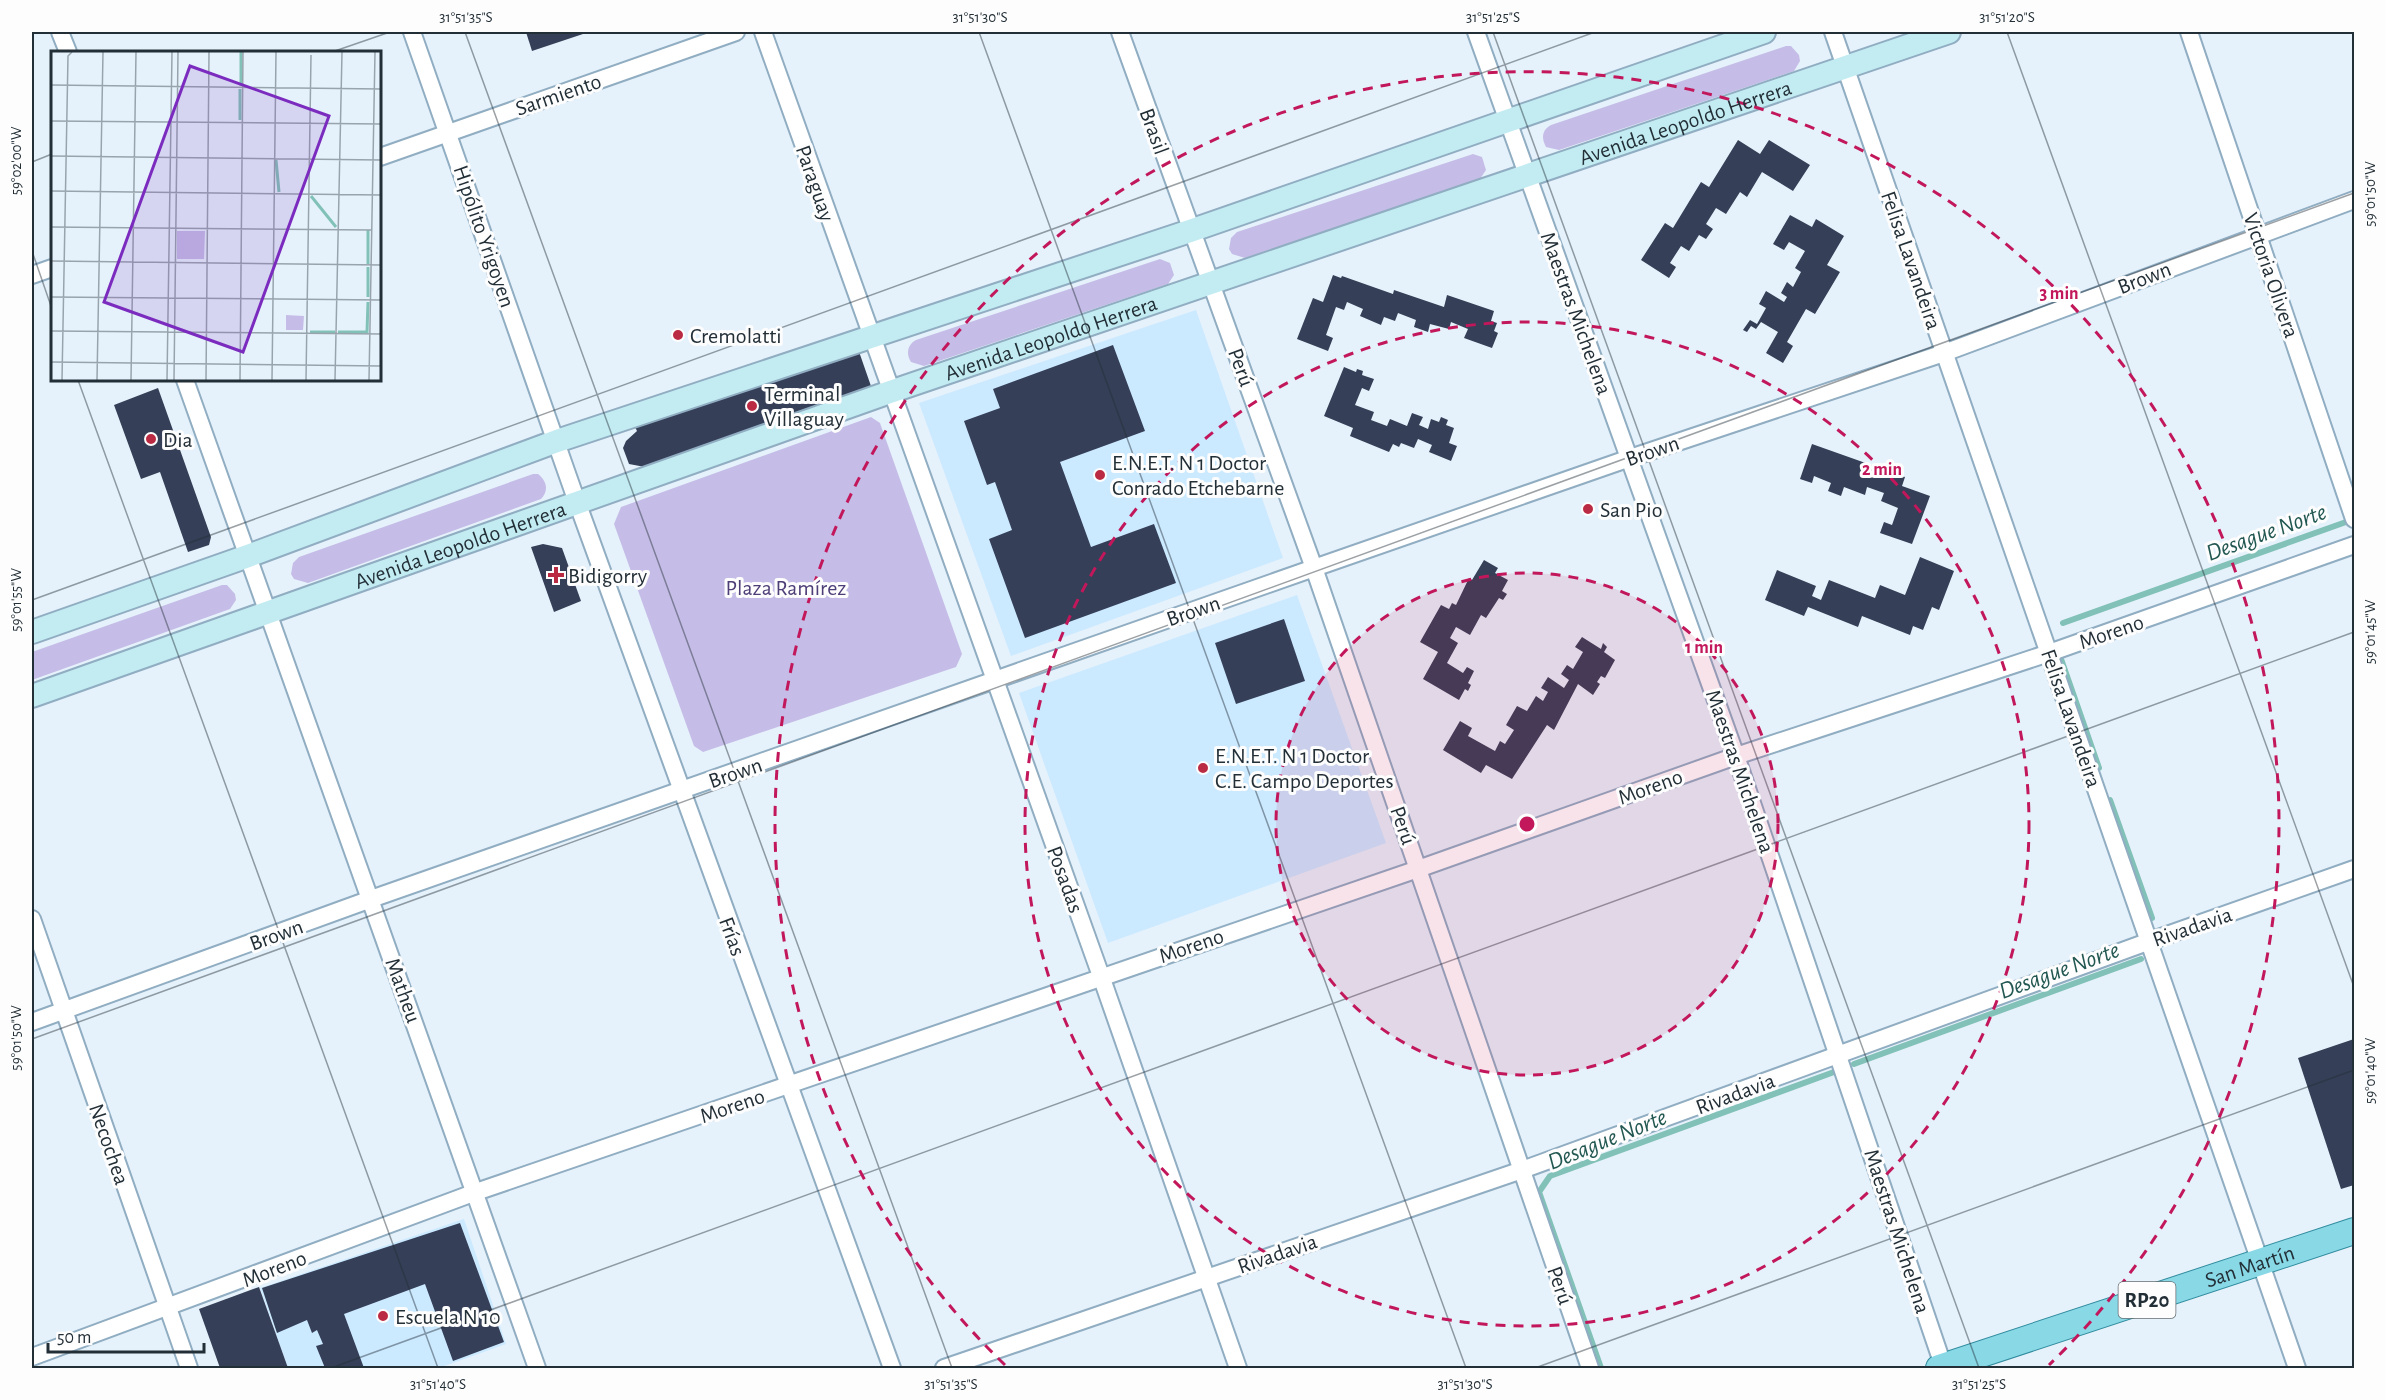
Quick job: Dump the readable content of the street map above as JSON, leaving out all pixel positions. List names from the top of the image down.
{
  "streets": {
    "main road": ["San Martín", "RP20"],
    "street": [
      "Sarmiento",
      "Avenida Leopoldo Herrera",
      "Brasil",
      "Paraguay",
      "Hipólito Yrigoyen",
      "Felisa Lavandeira",
      "Victoria Olivera",
      "Brown",
      "Maestras Michelena",
      "Perú",
      "Moreno",
      "Posadas",
      "Rivadavia",
      "Frías",
      "Matheu",
      "Necochea"
    ]
  },
  "crossings": [
    ["Sarmiento", "Hipólito Yrigoyen"],
    ["Avenida Leopoldo Herrera", "Hipólito Yrigoyen"],
    ["Avenida Leopoldo Herrera", "Felisa Lavandeira"],
    ["Avenida Leopoldo Herrera", "Maestras Michelena"],
    ["Avenida Leopoldo Herrera", "Perú"],
    ["Avenida Leopoldo Herrera", "Posadas"],
    ["Avenida Leopoldo Herrera", "Frías"],
    ["Avenida Leopoldo Herrera", "Matheu"],
    ["Hipólito Yrigoyen", "Frías"],
    ["Felisa Lavandeira", "Brown"],
    ["Felisa Lavandeira", "Moreno"],
    ["Felisa Lavandeira", "Rivadavia"],
    ["Felisa Lavandeira", "San Martín"],
    ["Victoria Olivera", "Brown"],
    ["Brown", "Maestras Michelena"],
    ["Brown", "Perú"],
    ["Brown", "Posadas"],
    ["Brown", "Frías"],
    ["Brown", "Matheu"],
    ["Brown", "Necochea"],
    ["Maestras Michelena", "Moreno"],
    ["Maestras Michelena", "Rivadavia"],
    ["Maestras Michelena", "San Martín"],
    ["Perú", "Moreno"],
    ["Perú", "Rivadavia"],
    ["Moreno", "Posadas"],
    ["Moreno", "Frías"],
    ["Moreno", "Matheu"],
    ["Moreno", "Necochea"],
    ["Posadas", "Rivadavia"]
  ],
  "water": ["Desague Norte"],
  "parks": ["Plaza Ramírez"],
  "places": {
    "other": [
      "Cremolatti",
      "Terminal Villaguay",
      "Dia",
      "E.N.E.T. N 1 Doctor Conrado Etchebarne",
      "San Pio",
      "E.N.E.T. N 1 Doctor C.E. Campo Deportes",
      "Escuela N 10"
    ],
    "health": ["Bidigorry"]
  },
  "scale_bar": "50 m",
  "coordinates": [
    "31°51'35\"S",
    "31°51'30\"S",
    "31°51'25\"S",
    "31°51'20\"S",
    "59°02'00\"W",
    "59°01'50\"W",
    "59°01'55\"W",
    "59°01'45\"W",
    "59°01'40\"W",
    "31°51'40\"S"
  ],
  "rings": ["3 min", "2 min", "1 min"]
}
